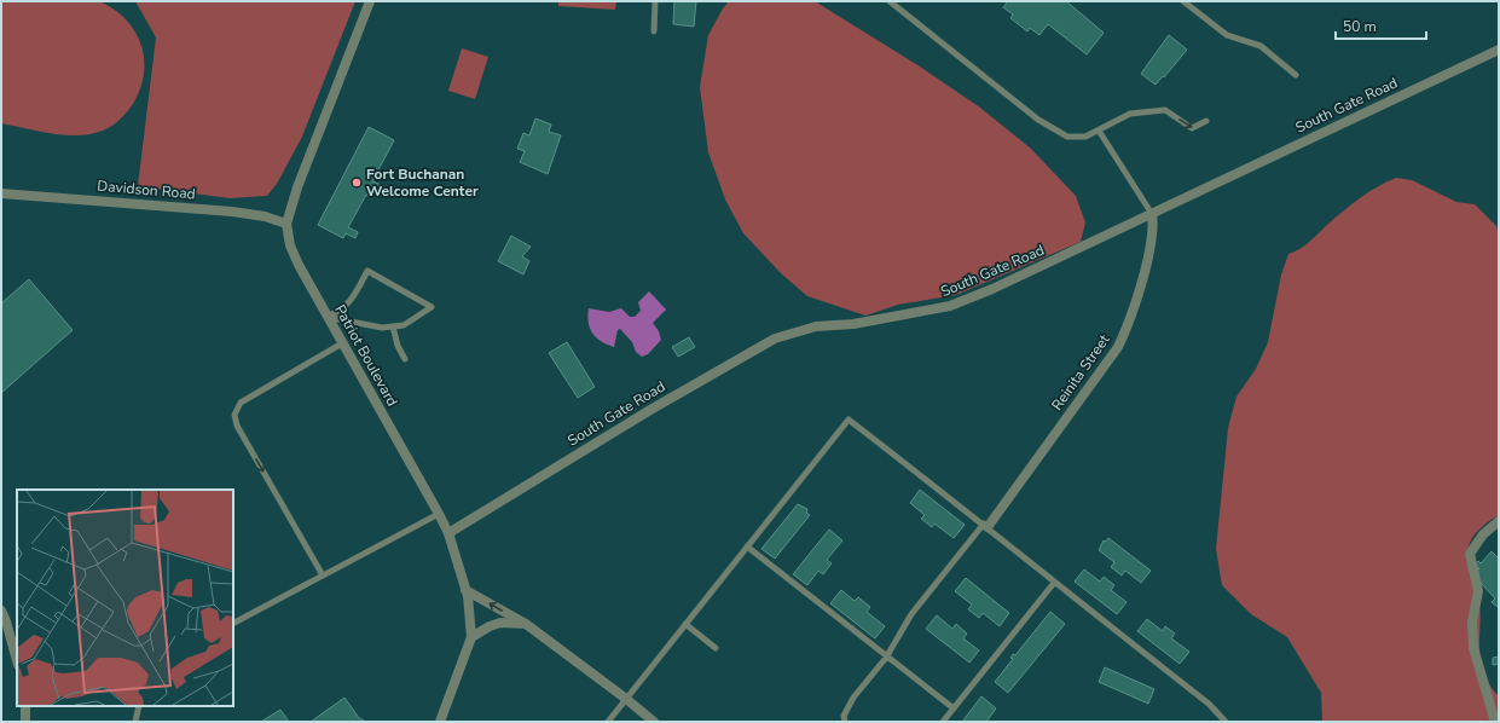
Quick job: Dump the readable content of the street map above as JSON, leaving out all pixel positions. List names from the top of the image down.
{
  "streets": {
    "street": [
      "South Gate Road",
      "Davidson Road",
      "Patriot Boulevard",
      "Reinita Street"
    ]
  },
  "crossings": [
    ["South Gate Road", "Patriot Boulevard"],
    ["South Gate Road", "Reinita Street"],
    ["Davidson Road", "Patriot Boulevard"]
  ],
  "places": ["Fort Buchanan Welcome Center"],
  "scale_bar": "50 m"
}
